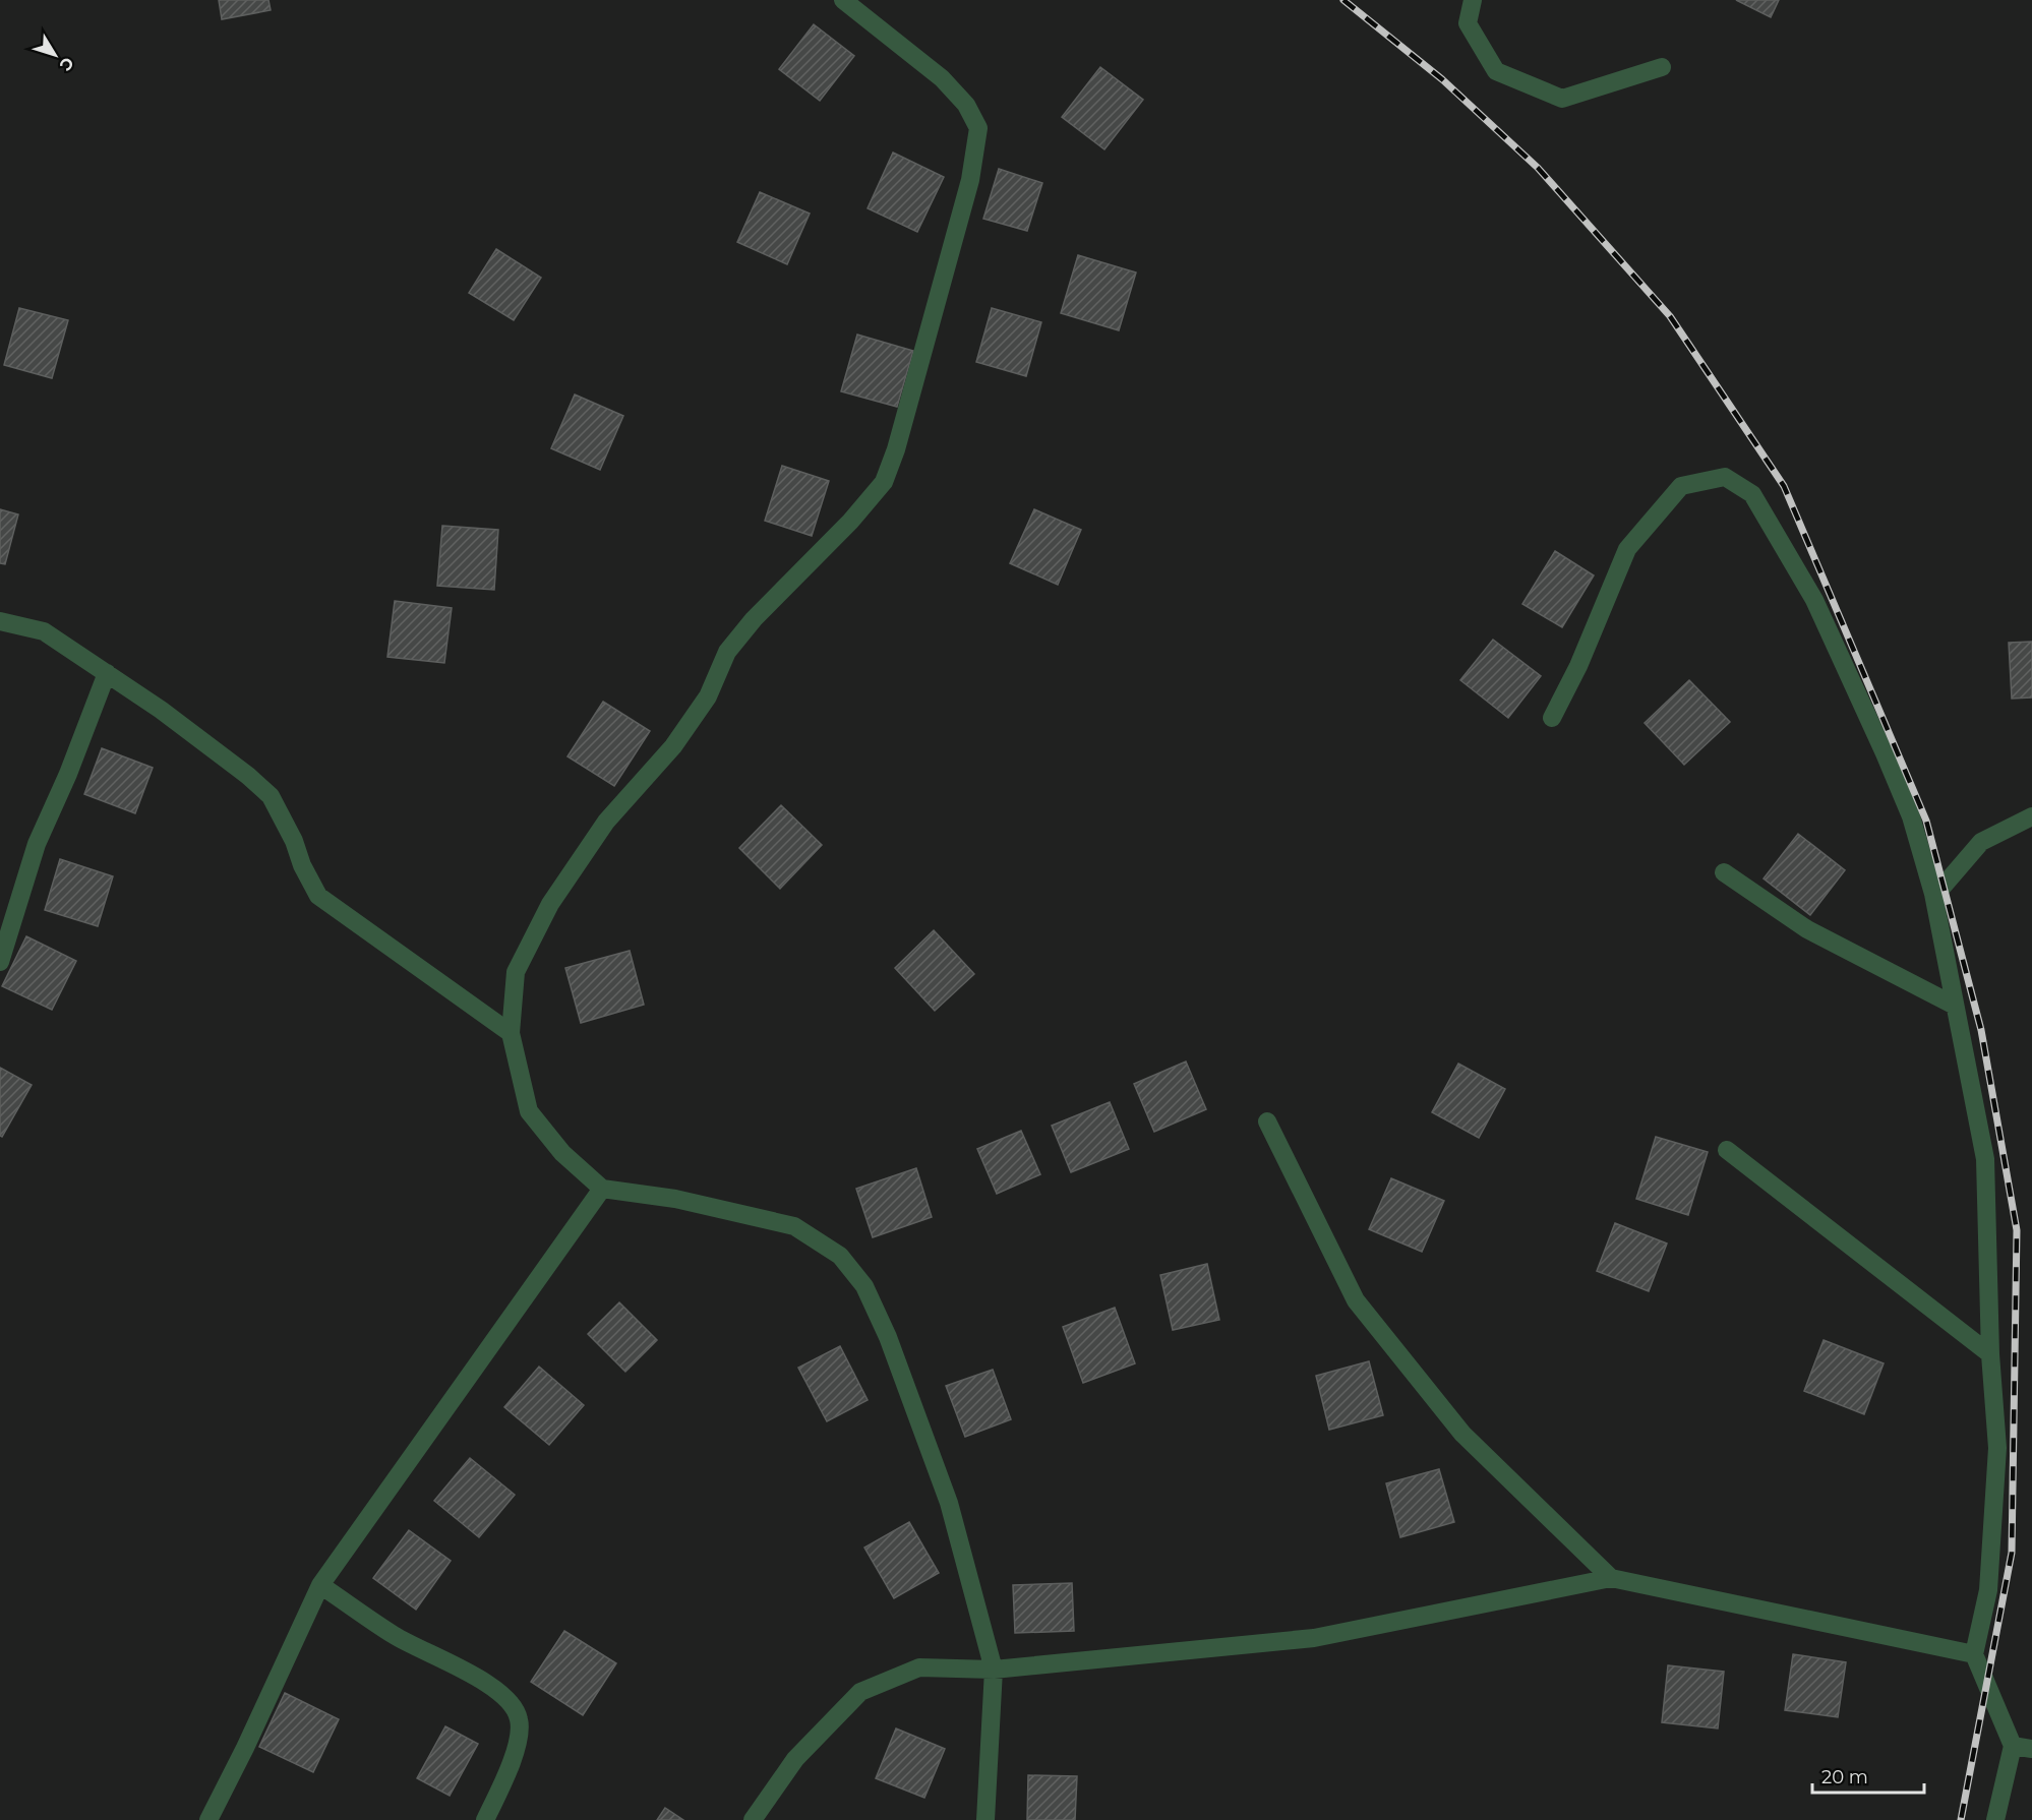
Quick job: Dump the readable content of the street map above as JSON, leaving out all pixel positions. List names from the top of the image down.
{
  "scale_bar": "20 m",
  "north": "bottom right"
}
